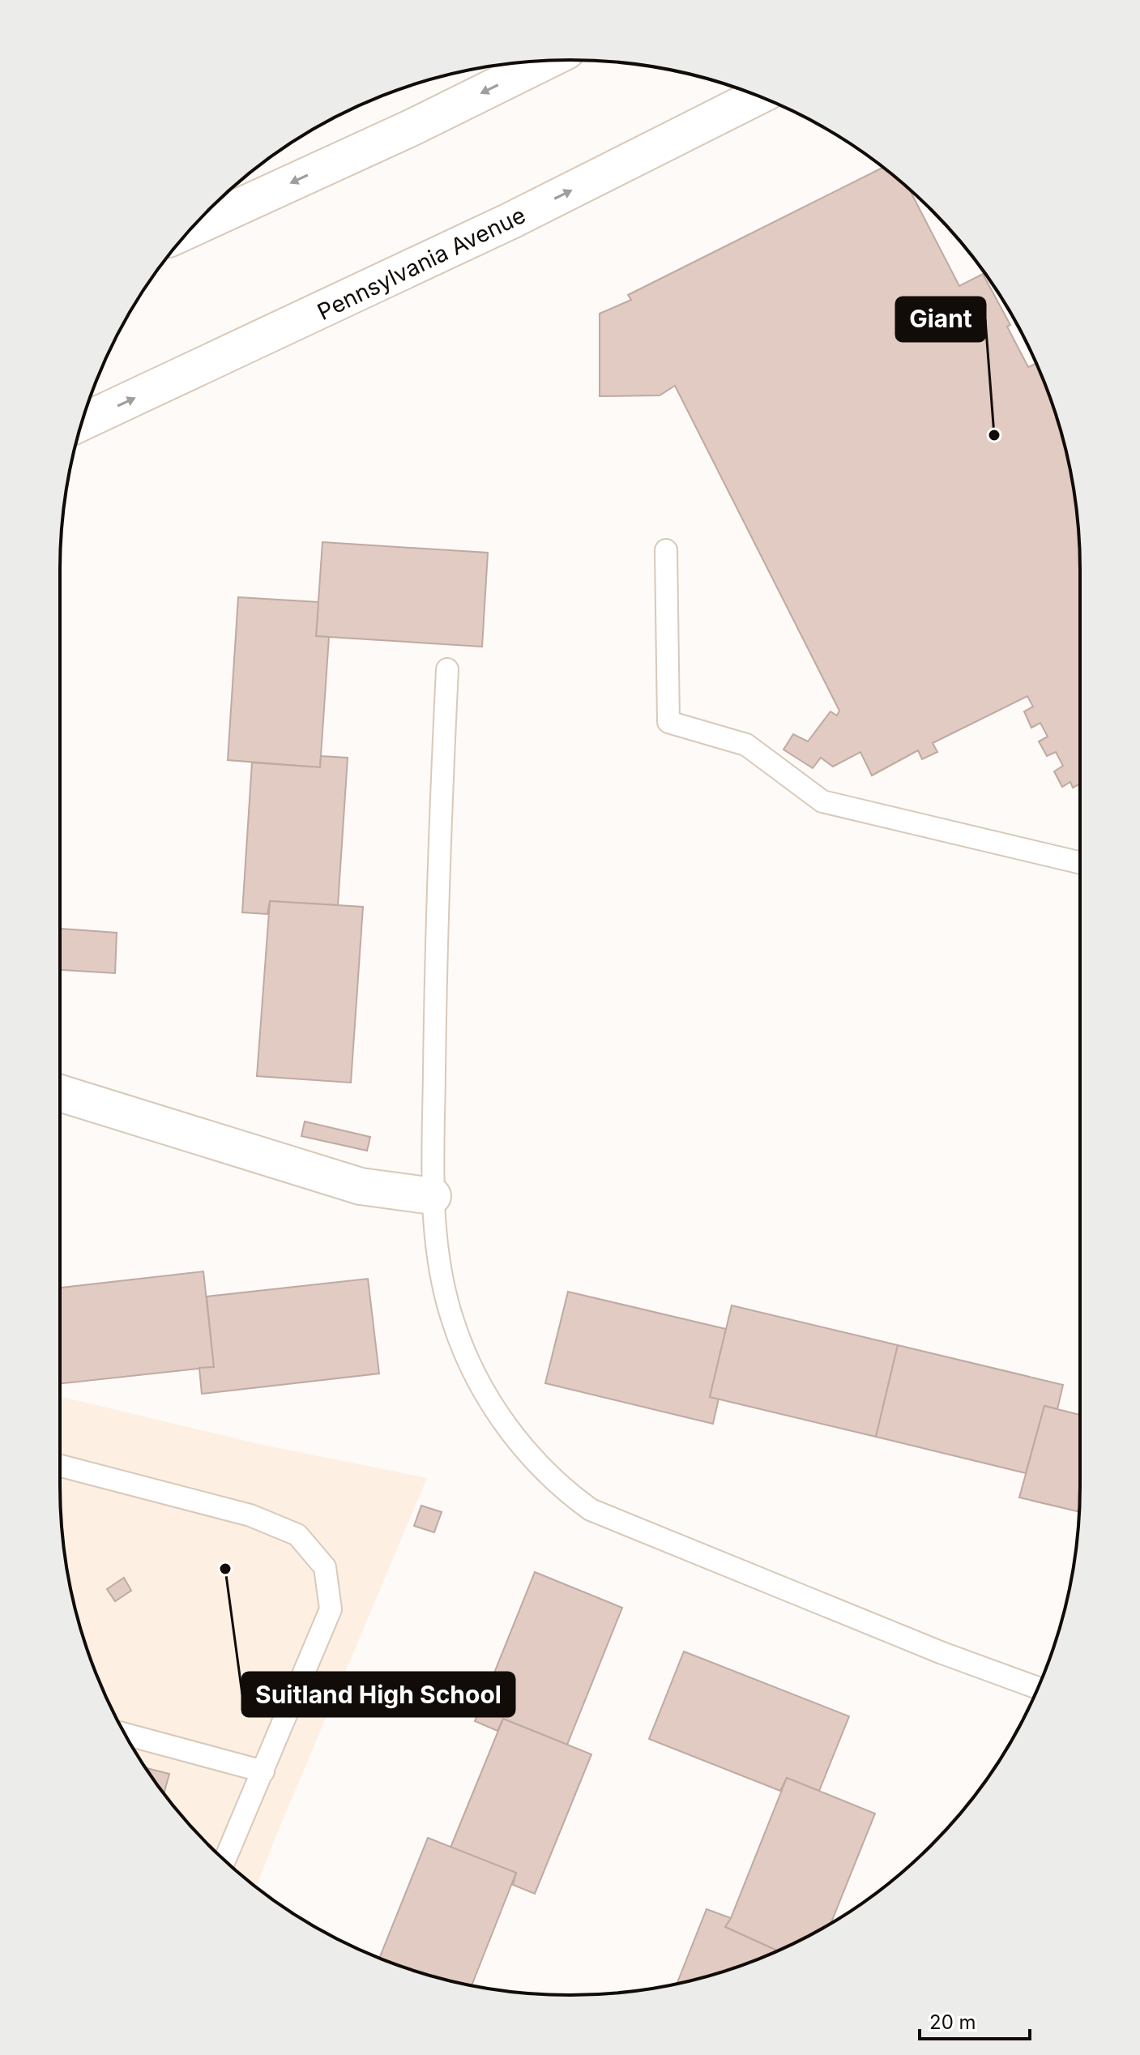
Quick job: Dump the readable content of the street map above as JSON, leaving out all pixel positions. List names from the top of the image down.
{
  "streets": {
    "main road": ["Pennsylvania Avenue"]
  },
  "places": ["Giant", "Suitland High School"],
  "scale_bar": "20 m"
}
